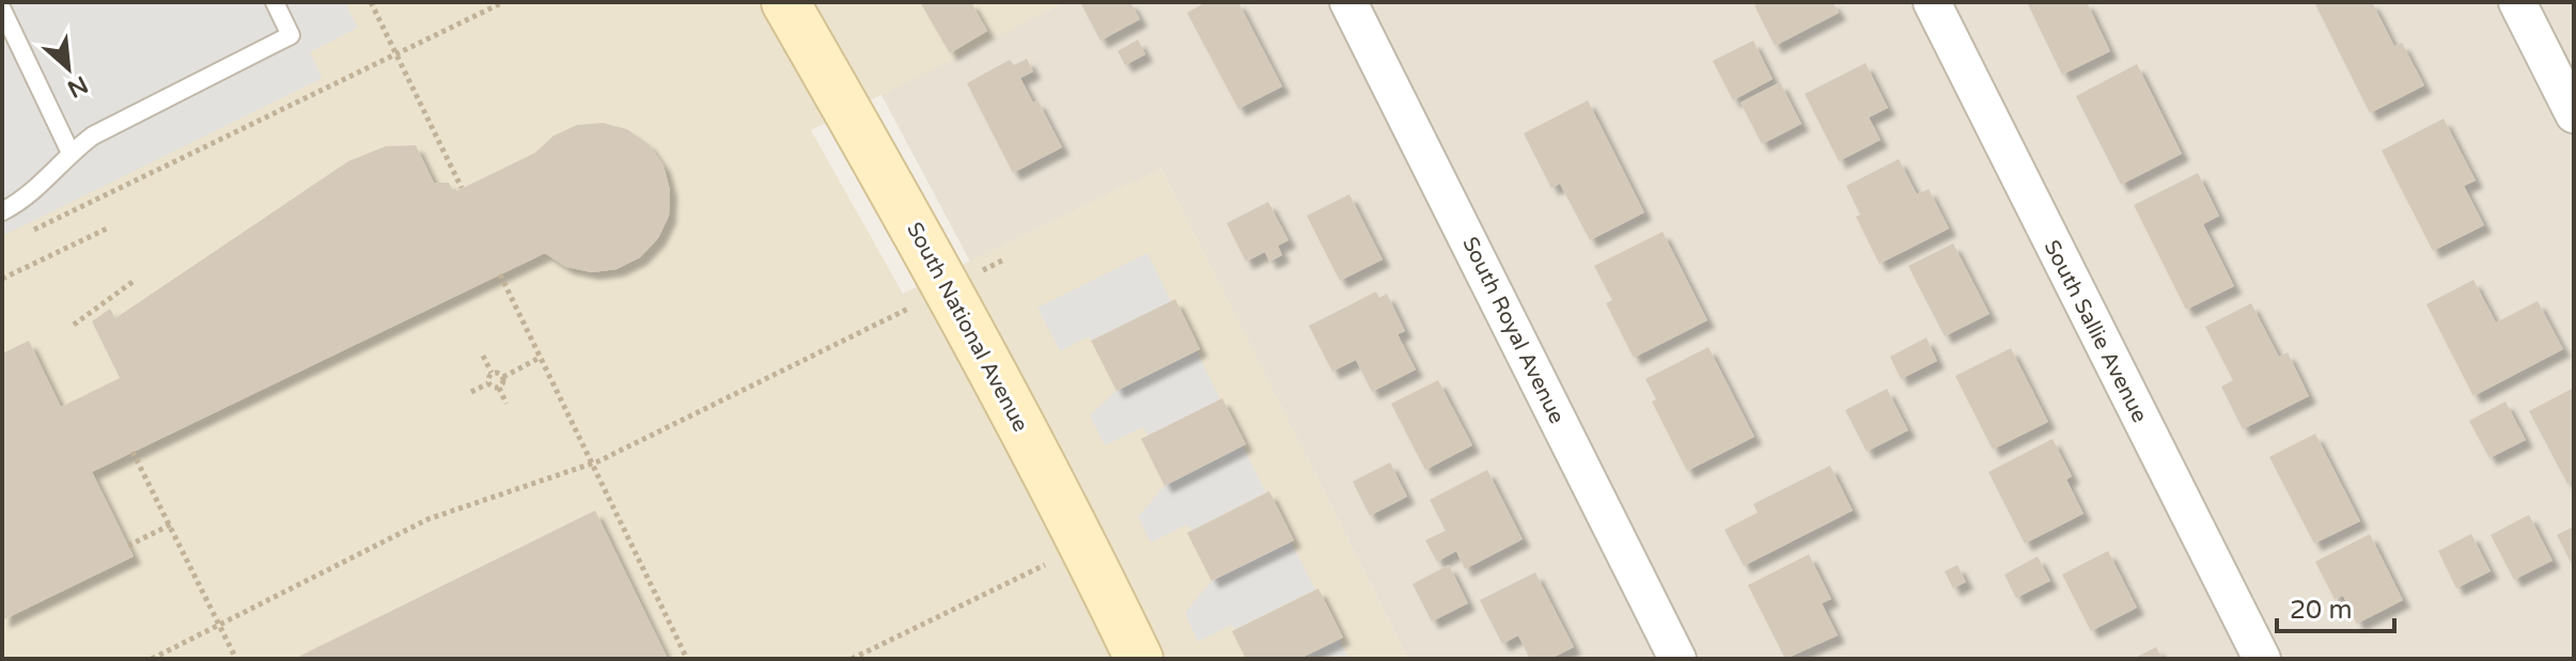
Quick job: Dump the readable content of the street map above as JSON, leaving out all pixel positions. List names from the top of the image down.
{
  "streets": {
    "street": ["South National Avenue", "South Royal Avenue", "South Sallie Avenue"]
  },
  "scale_bar": "20 m",
  "north": "bottom right"
}
